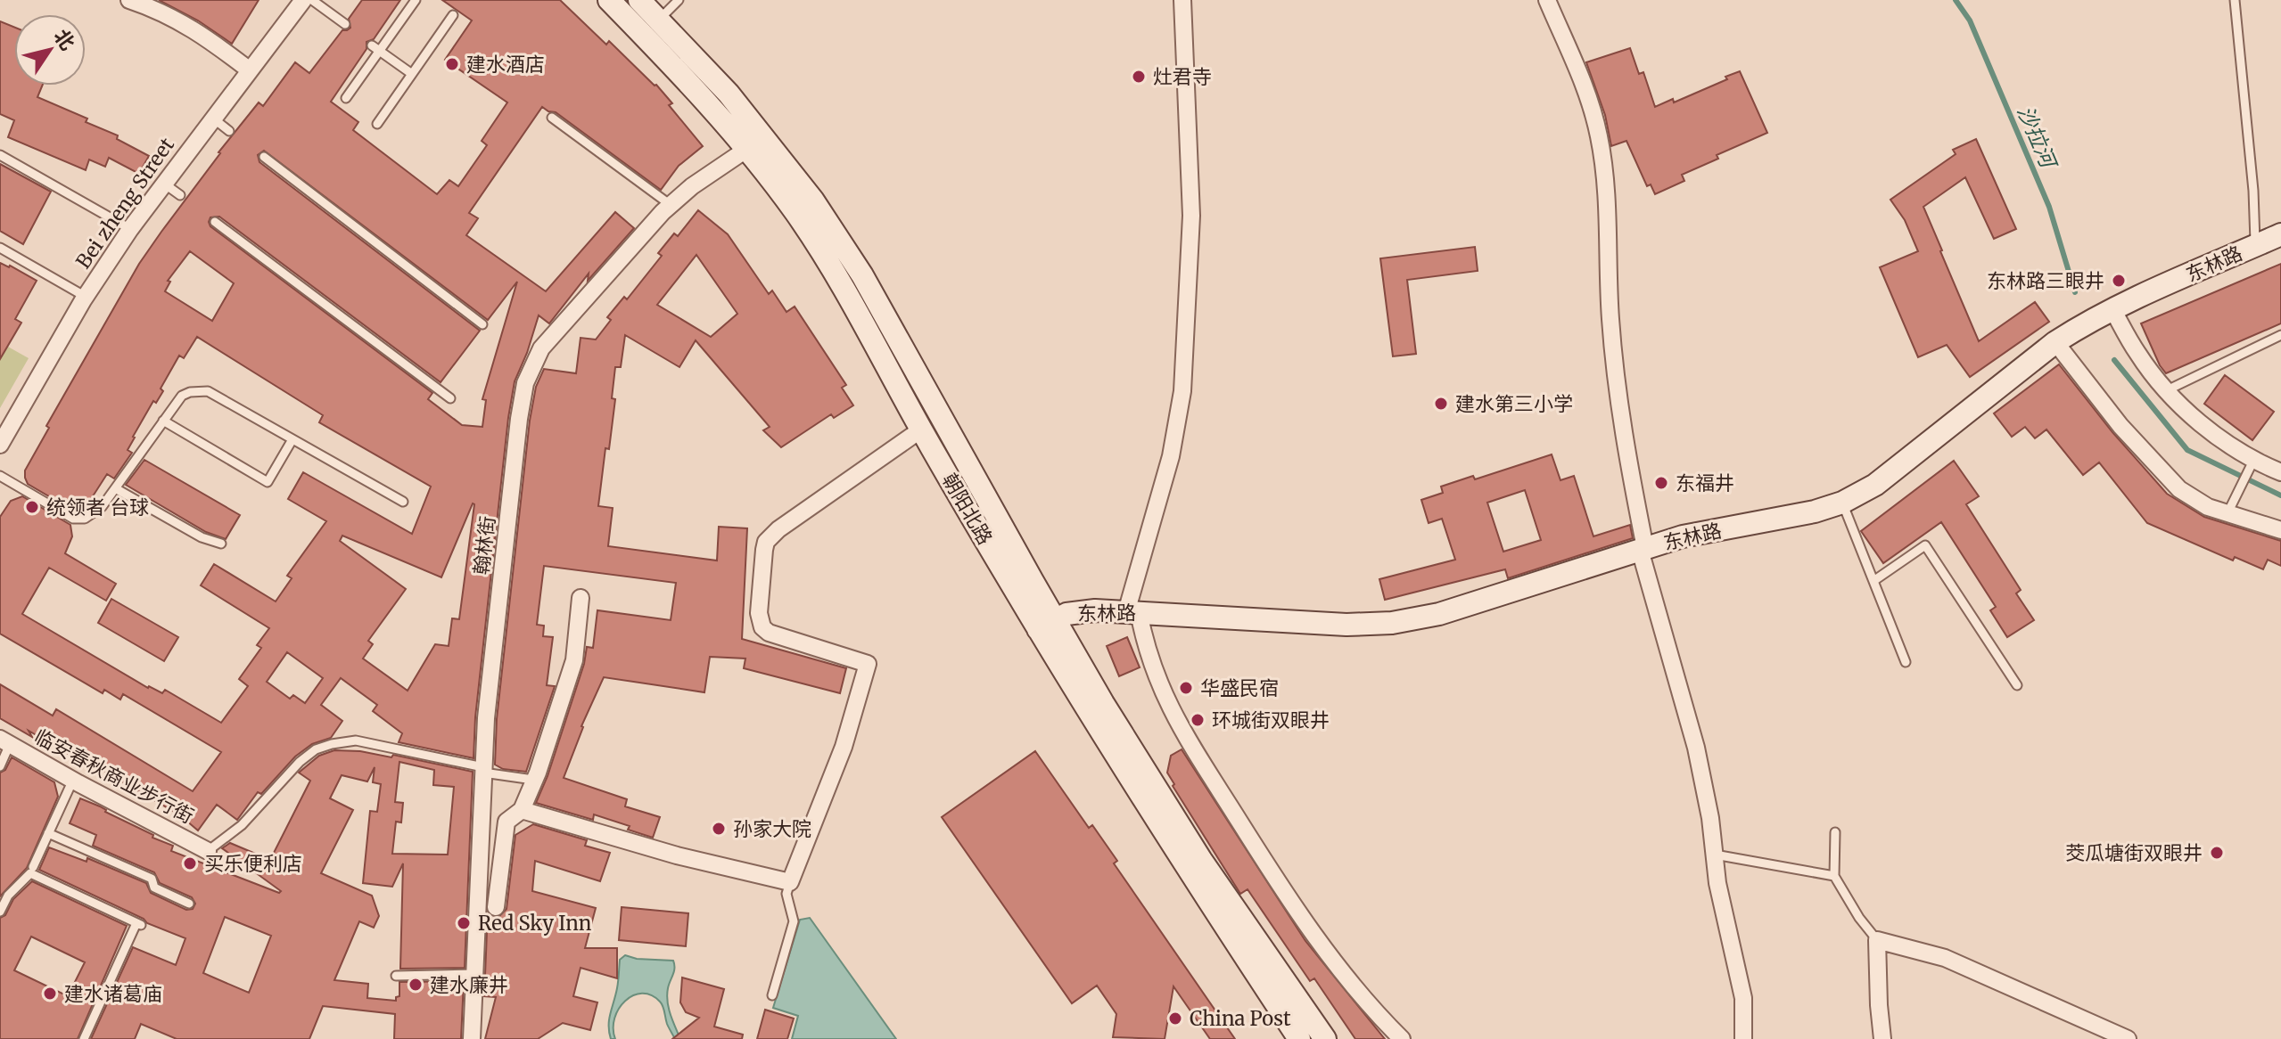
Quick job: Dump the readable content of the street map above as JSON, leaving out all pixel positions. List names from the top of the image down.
{
  "streets": {
    "main road": ["东林路", "朝阳北路"],
    "street": ["Bei zheng Street", "翰林街", "临安春秋商业步行街"]
  },
  "crossings": [
    ["东林路", "朝阳北路"],
    ["朝阳北路", "翰林街"]
  ],
  "water": ["沙拉河"],
  "places": [
    "建水酒店",
    "灶君寺",
    "东林路三眼井",
    "建水第三小学",
    "东福井",
    "统领者 台球",
    "华盛民宿",
    "环城街双眼井",
    "孙家大院",
    "茭瓜塘街双眼井",
    "买乐便利店",
    "Red Sky Inn",
    "建水廉井",
    "建水诸葛庙",
    "China Post"
  ],
  "north": "top right"
}
